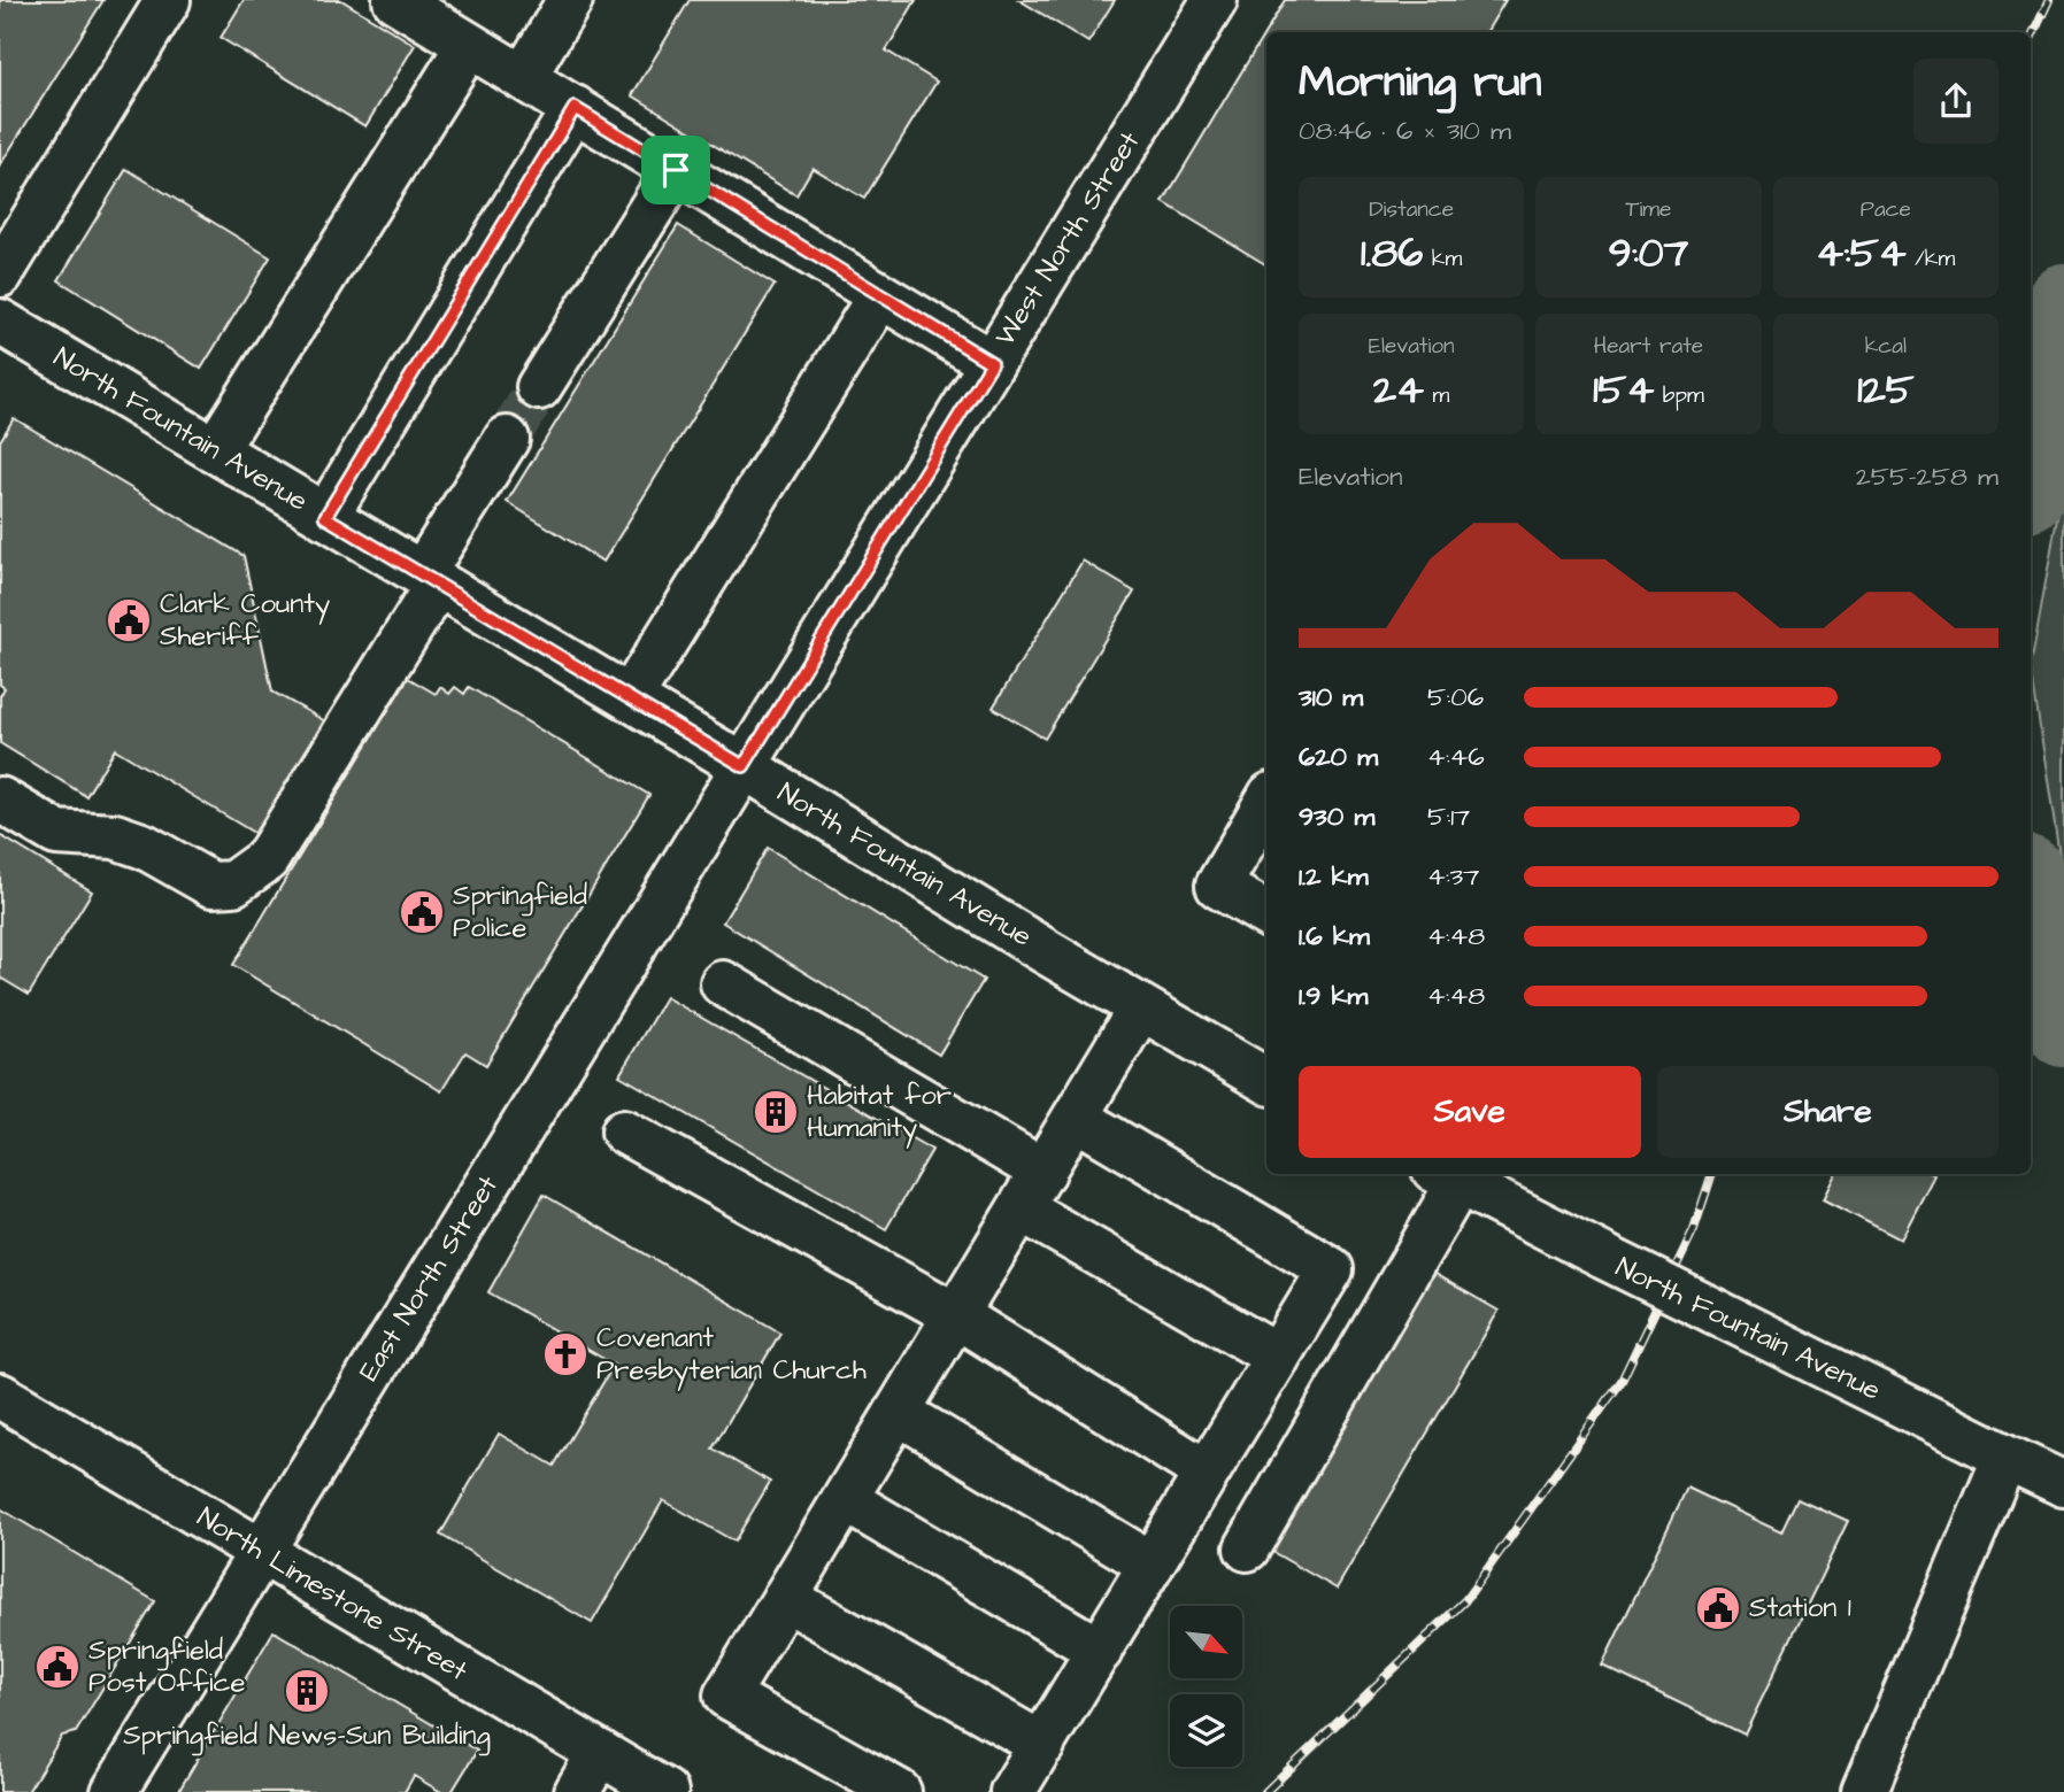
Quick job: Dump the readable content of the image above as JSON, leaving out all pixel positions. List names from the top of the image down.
{
  "streets": {
    "main road": [
      "West North Street",
      "North Fountain Avenue",
      "East North Street",
      "North Limestone Street"
    ]
  },
  "crossings": [
    ["West North Street", "North Fountain Avenue"],
    ["West North Street", "East North Street"],
    ["North Fountain Avenue", "East North Street"],
    ["East North Street", "North Limestone Street"]
  ],
  "places": {
    "public building": [
      "Clark County Sheriff",
      "Springfield Police",
      "Station 1",
      "Springfield Post Office"
    ],
    "building": ["Habitat for Humanity", "Springfield News-Sun Building"],
    "church": ["Covenant Presbyterian Church"]
  },
  "north": "bottom right",
  "page": {
    "heading": ["Morning run", "08:46 · 6 × 310 m"],
    "stats": [
      ["Distance", "1.86 km"],
      ["Time", "9:07"],
      ["Pace", "4:54 /km"],
      ["Elevation", "24 m"],
      ["Heart rate", "154 bpm"],
      ["kcal", "125"]
    ],
    "chart": ["Elevation", "255–258 m"],
    "list": [
      {
        "name": "310 m",
        "note": "5:06"
      },
      {
        "name": "620 m",
        "note": "4:46"
      },
      {
        "name": "930 m",
        "note": "5:17"
      },
      {
        "name": "1.2 km",
        "note": "4:37"
      },
      {
        "name": "1.6 km",
        "note": "4:48"
      },
      {
        "name": "1.9 km",
        "note": "4:48"
      }
    ],
    "buttons": ["Save", "Share"]
  }
}
